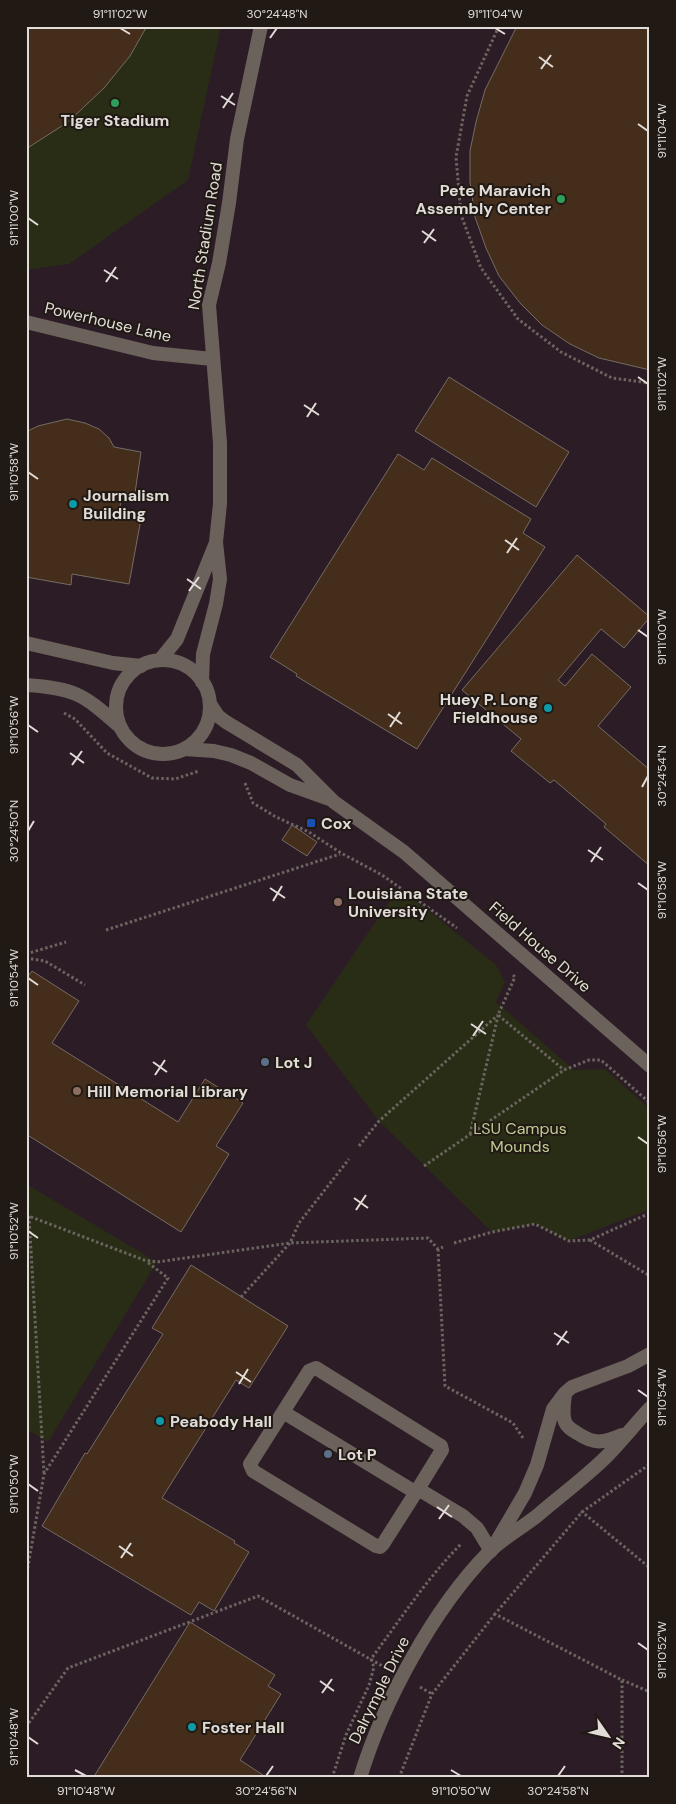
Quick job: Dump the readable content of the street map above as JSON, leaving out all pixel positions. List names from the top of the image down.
{
  "streets": {
    "street": [
      "North Stadium Road",
      "Powerhouse Lane",
      "Field House Drive",
      "Dalrymple Drive"
    ]
  },
  "crossings": [
    ["North Stadium Road", "Powerhouse Lane"],
    ["North Stadium Road", "Field House Drive"]
  ],
  "parks": ["LSU Campus Mounds"],
  "places": {
    "other": [
      "Tiger Stadium",
      "Pete Maravich Assembly Center",
      "Journalism Building",
      "Huey P. Long Fieldhouse",
      "Louisiana State University",
      "Lot J",
      "Hill Memorial Library",
      "Peabody Hall",
      "Lot P",
      "Foster Hall"
    ],
    "transit": ["Cox"]
  },
  "north": "bottom right",
  "coordinates": [
    "91°11'02\"W",
    "30°24'48\"N",
    "91°11'04\"W",
    "91°11'00\"W",
    "91°10'58\"W",
    "91°10'56\"W",
    "30°24'54\"N",
    "30°24'50\"N",
    "91°10'54\"W",
    "91°10'52\"W",
    "91°10'50\"W",
    "91°10'48\"W",
    "30°24'56\"N",
    "30°24'58\"N"
  ]
}
